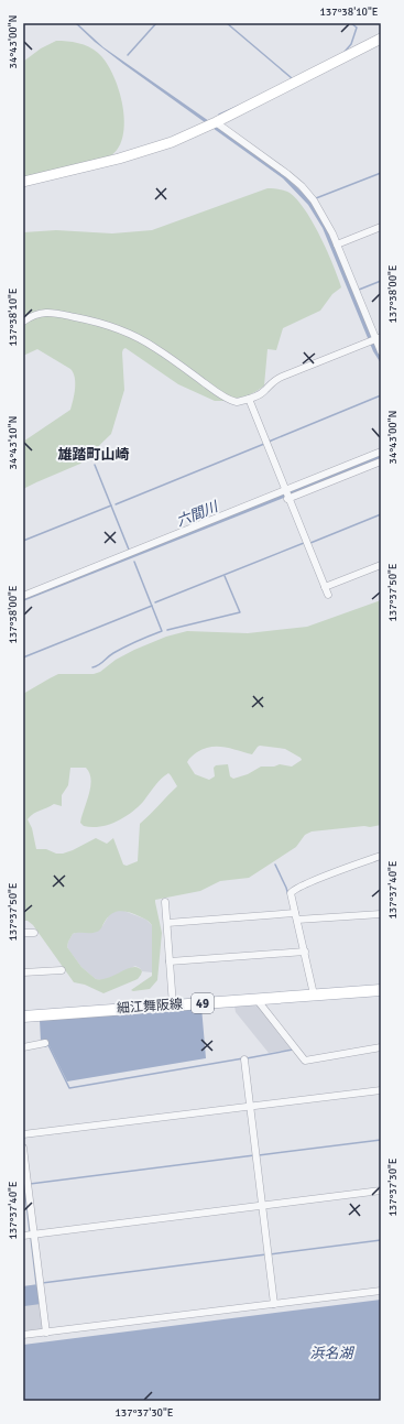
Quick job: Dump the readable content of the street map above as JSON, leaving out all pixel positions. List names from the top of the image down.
{
  "streets": {
    "main road": ["49", "細江舞阪線"]
  },
  "districts": ["雄踏町山崎"],
  "water": ["六間川", "浜名湖"],
  "coordinates": [
    "137°38'10\"E",
    "34°43'00\"N",
    "137°38'00\"E",
    "34°43'10\"N",
    "137°37'50\"E",
    "137°37'40\"E",
    "137°37'30\"E"
  ]
}
